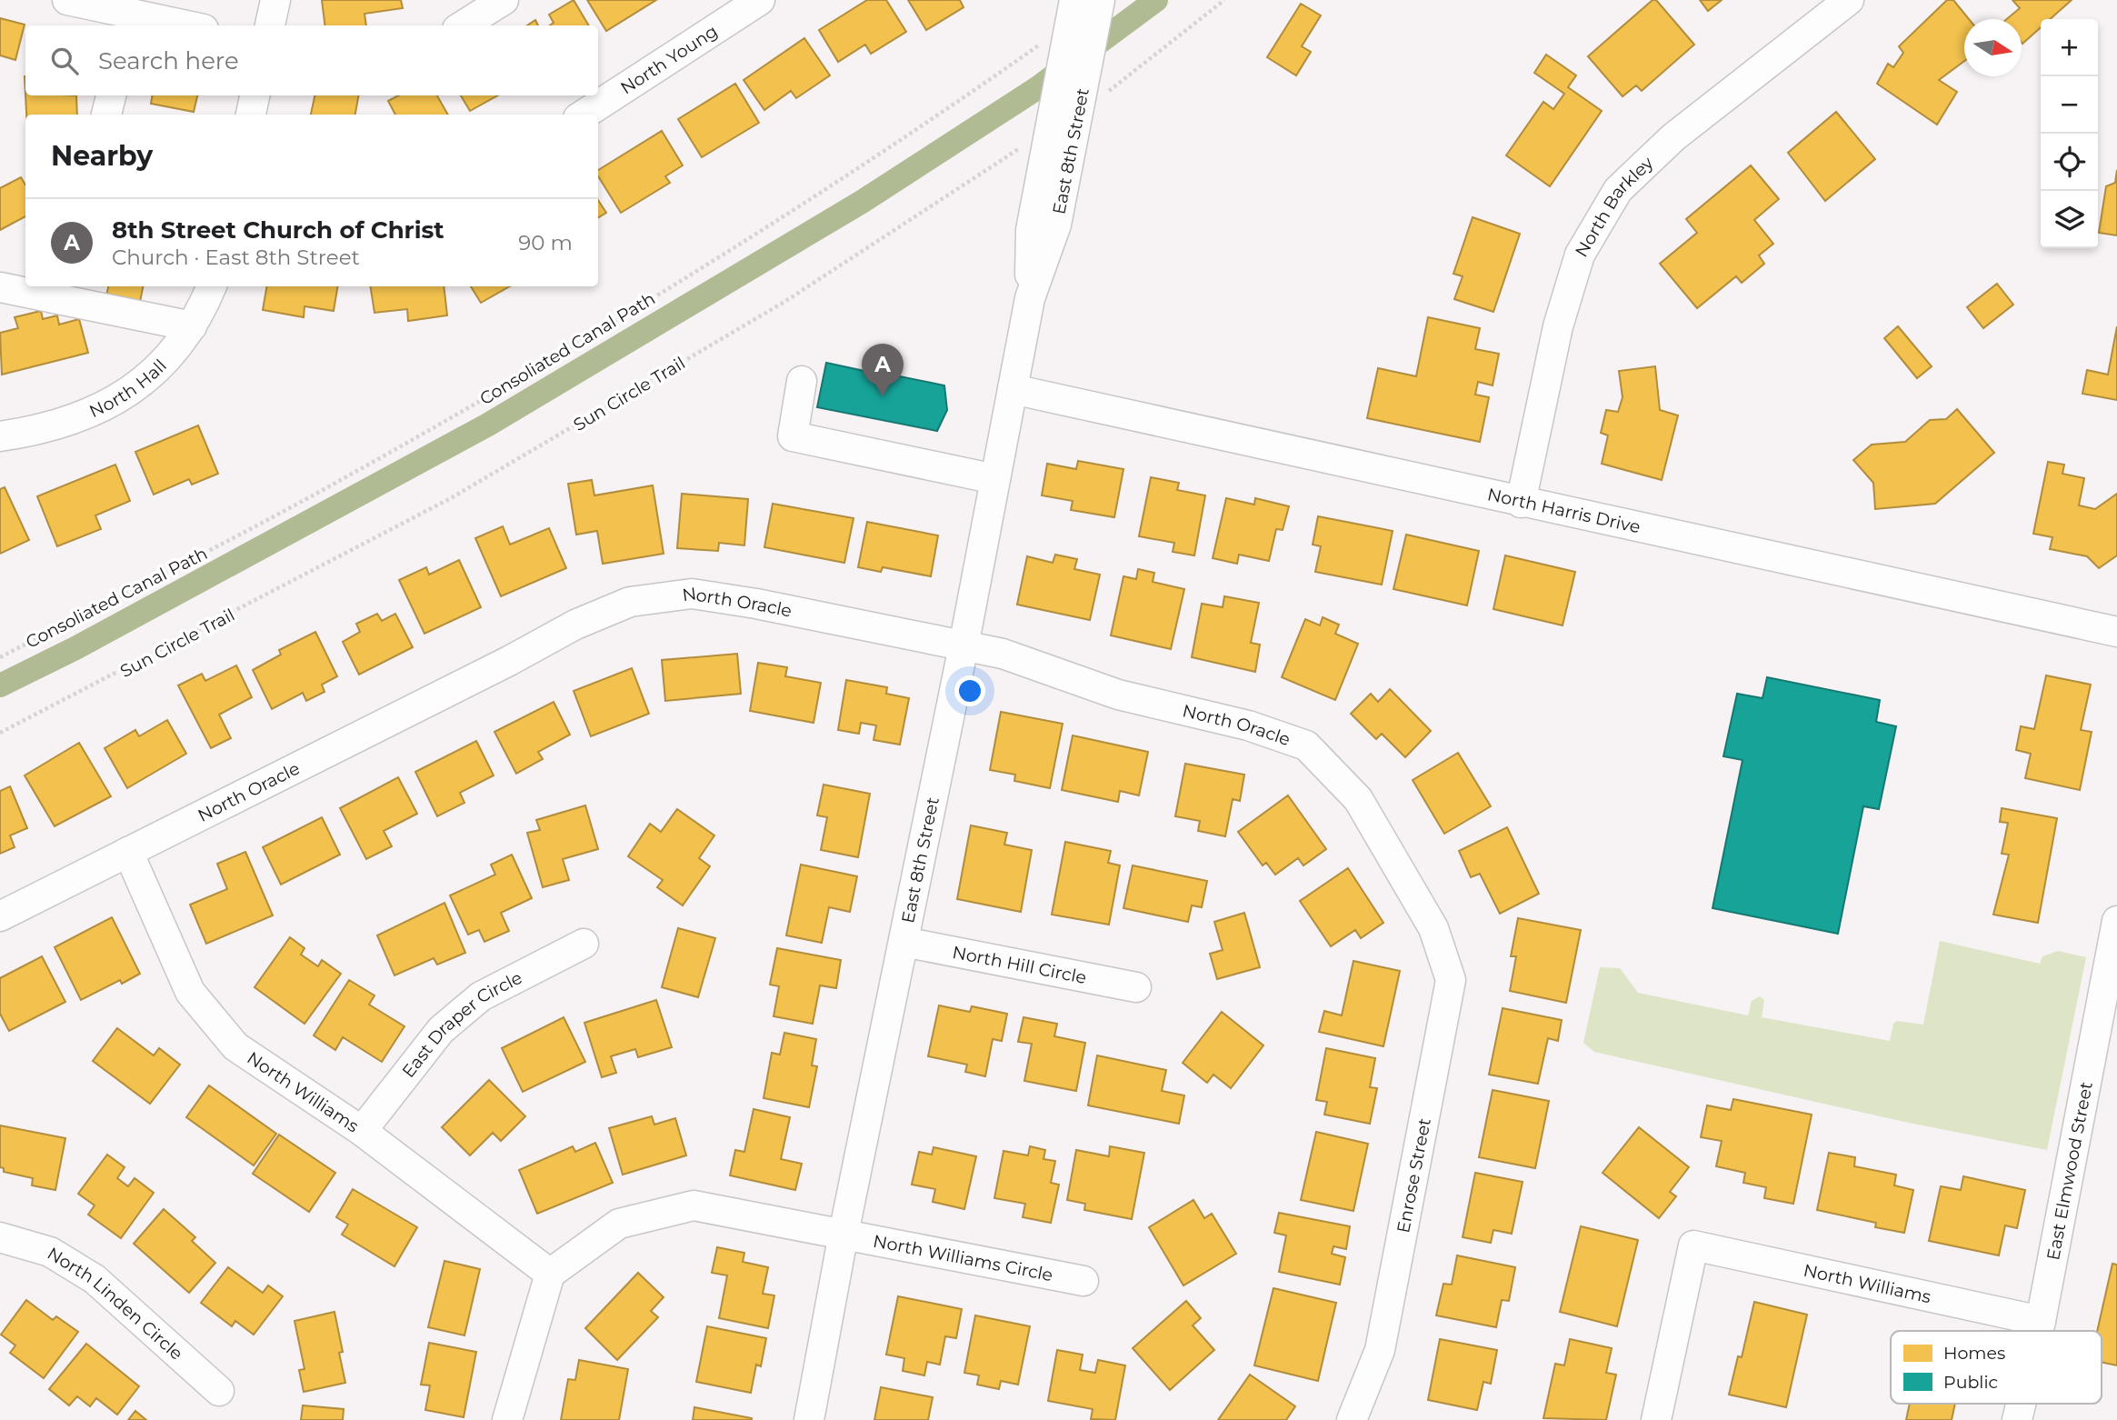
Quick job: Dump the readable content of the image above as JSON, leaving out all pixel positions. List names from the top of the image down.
{
  "streets": {
    "street": [
      "North Young",
      "East 8th Street",
      "North Barkley",
      "North Hall",
      "North Harris Drive",
      "North Oracle",
      "North Hill Circle",
      "East Draper Circle",
      "North Williams",
      "East Elmwood Street",
      "Enrose Street",
      "North Williams Circle",
      "North Linden Circle"
    ],
    "path": ["Consoliated Canal Path", "Sun Circle Trail"]
  },
  "crossings": [
    ["East 8th Street", "Consoliated Canal Path"],
    ["East 8th Street", "Sun Circle Trail"],
    ["East 8th Street", "North Harris Drive"],
    ["East 8th Street", "North Oracle"],
    ["East 8th Street", "North Hill Circle"],
    ["East 8th Street", "North Williams Circle"],
    ["North Barkley", "North Harris Drive"],
    ["North Oracle", "North Williams"],
    ["North Oracle", "Enrose Street"],
    ["East Draper Circle", "North Williams"],
    ["North Williams", "East Elmwood Street"],
    ["North Williams", "North Williams Circle"]
  ],
  "legend": ["Homes", "Public"],
  "north": "right",
  "page": {
    "map_buttons": ["+", "−"],
    "search": "Search here",
    "heading": "Nearby",
    "list": [
      {
        "mark": "A",
        "name": "8th Street Church of Christ",
        "note": "Church · East 8th Street",
        "value": "90 m"
      }
    ],
    "pins": "A"
  }
}
